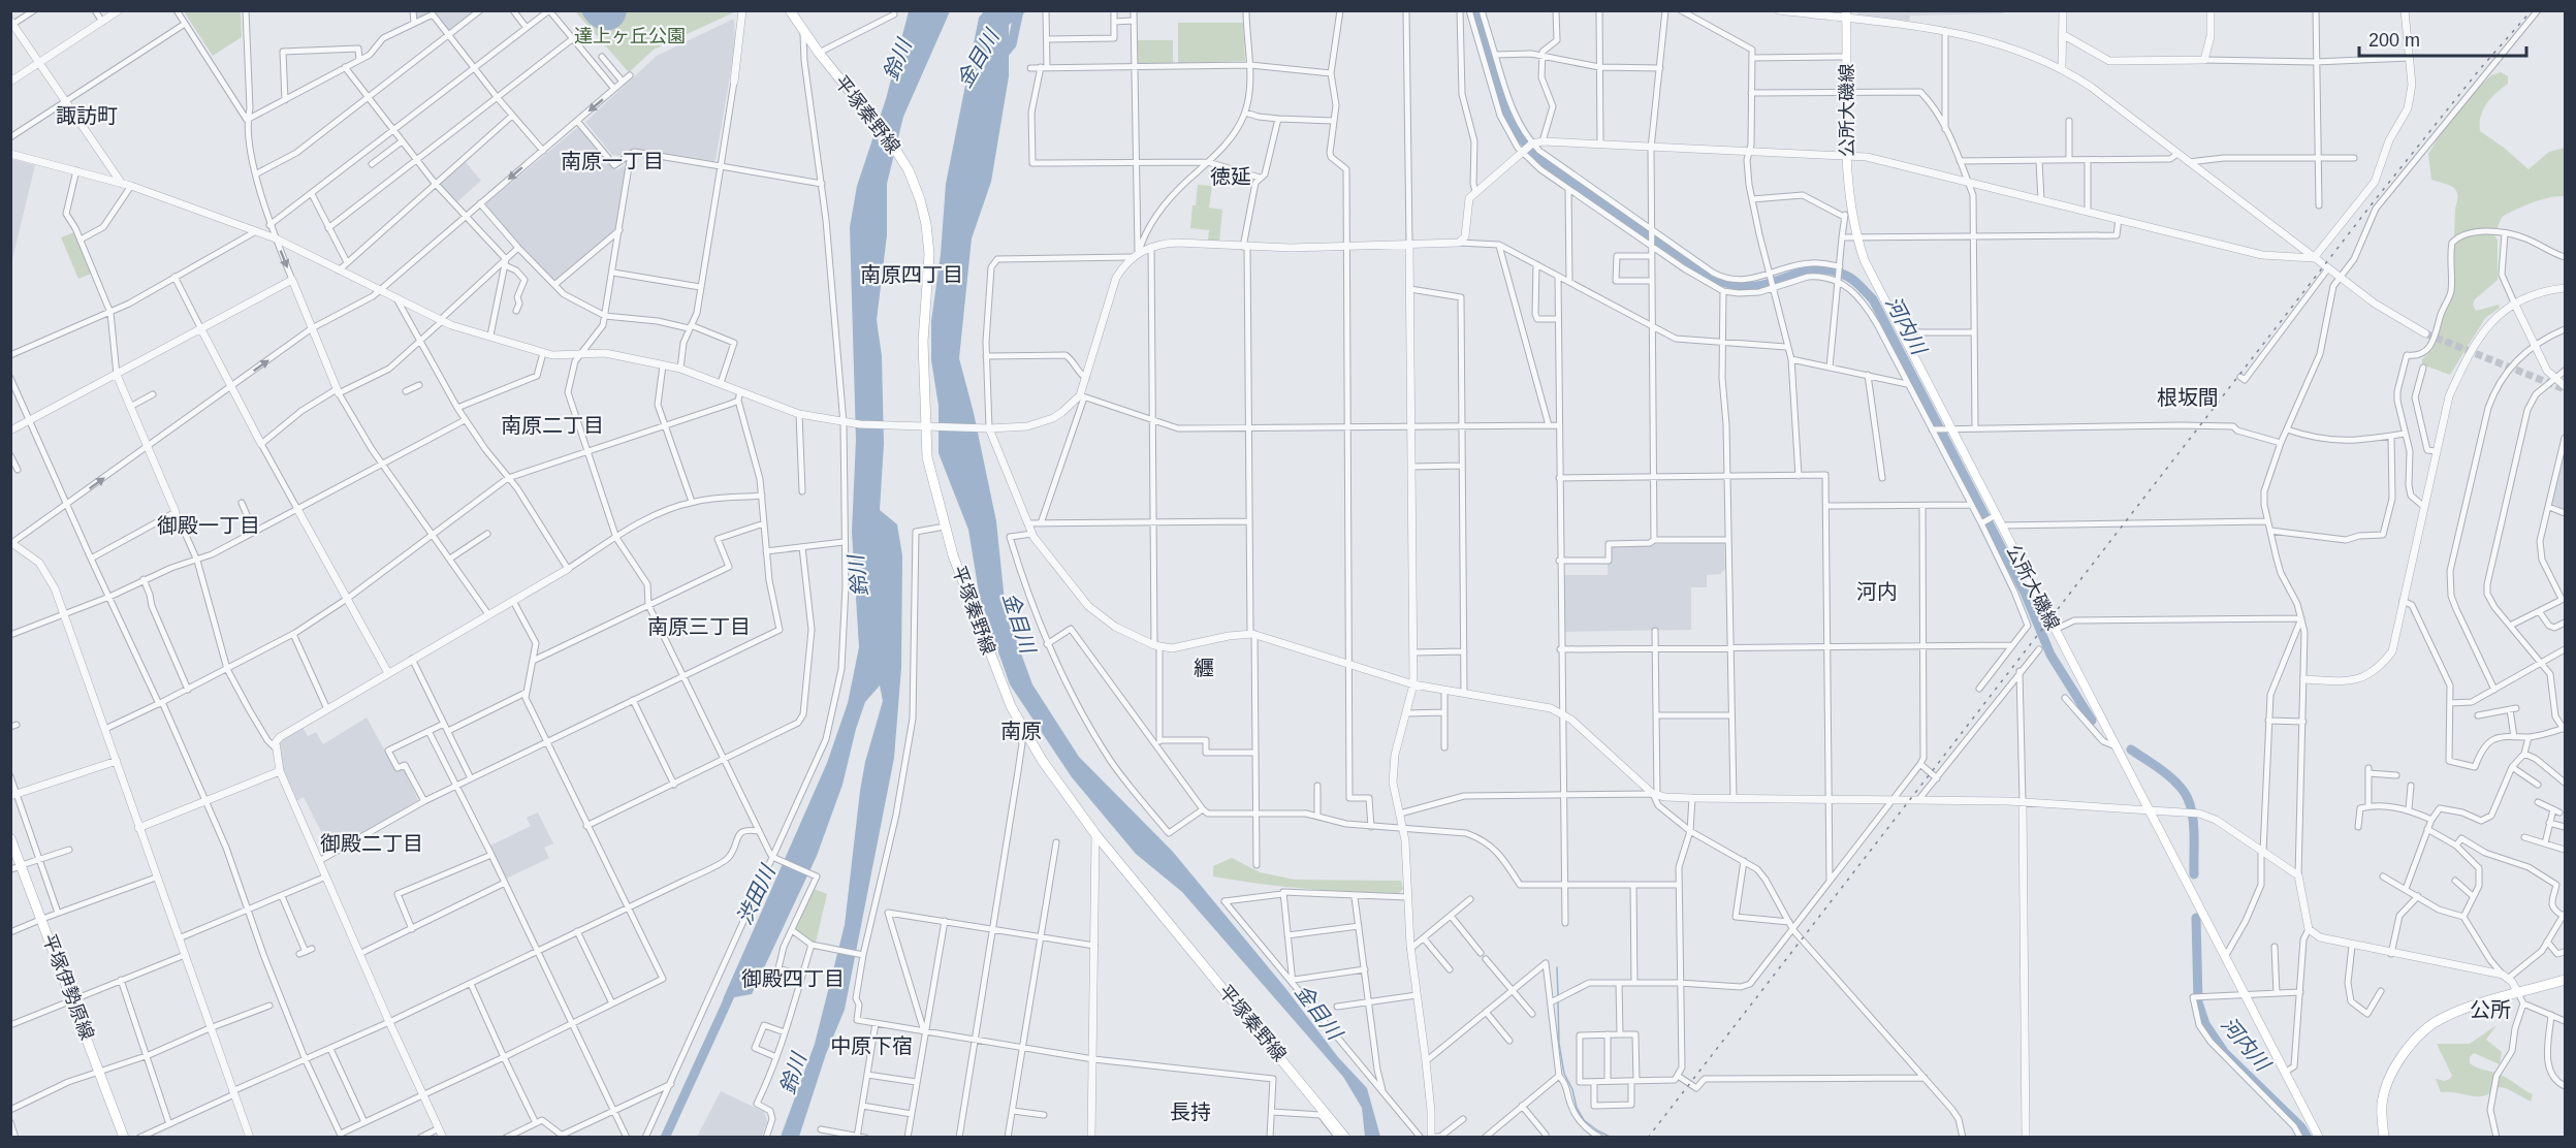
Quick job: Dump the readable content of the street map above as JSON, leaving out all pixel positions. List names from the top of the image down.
{
  "streets": {
    "main road": ["公所大磯線", "平塚秦野線", "平塚伊勢原線"]
  },
  "districts": [
    "諏訪町",
    "南原一丁目",
    "徳延",
    "南原四丁目",
    "根坂間",
    "南原二丁目",
    "御殿一丁目",
    "河内",
    "南原三丁目",
    "纒",
    "南原",
    "御殿二丁目",
    "御殿四丁目",
    "公所",
    "中原下宿",
    "長持"
  ],
  "water": [
    "金目川",
    "鈴川",
    "河内川",
    "渋田川"
  ],
  "parks": ["達上ヶ丘公園"],
  "scale_bar": "200 m"
}
